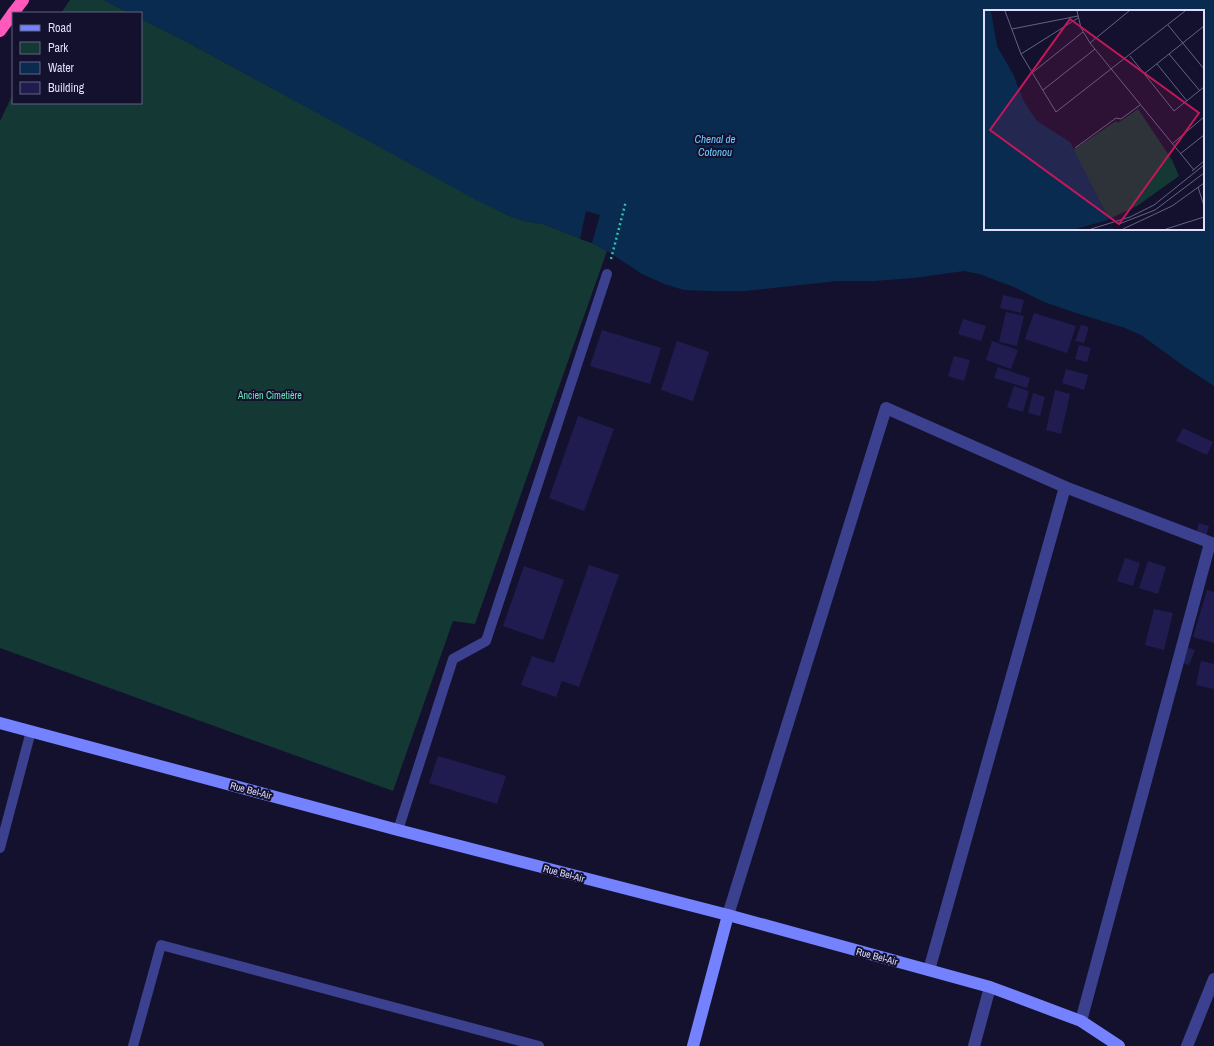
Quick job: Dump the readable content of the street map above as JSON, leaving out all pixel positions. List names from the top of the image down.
{
  "streets": {
    "main road": ["Rue Bel-Air"]
  },
  "water": ["Chenal de Cotonou"],
  "parks": ["Ancien Cimetière"],
  "legend": [
    "Road",
    "Park",
    "Water",
    "Building"
  ]
}
